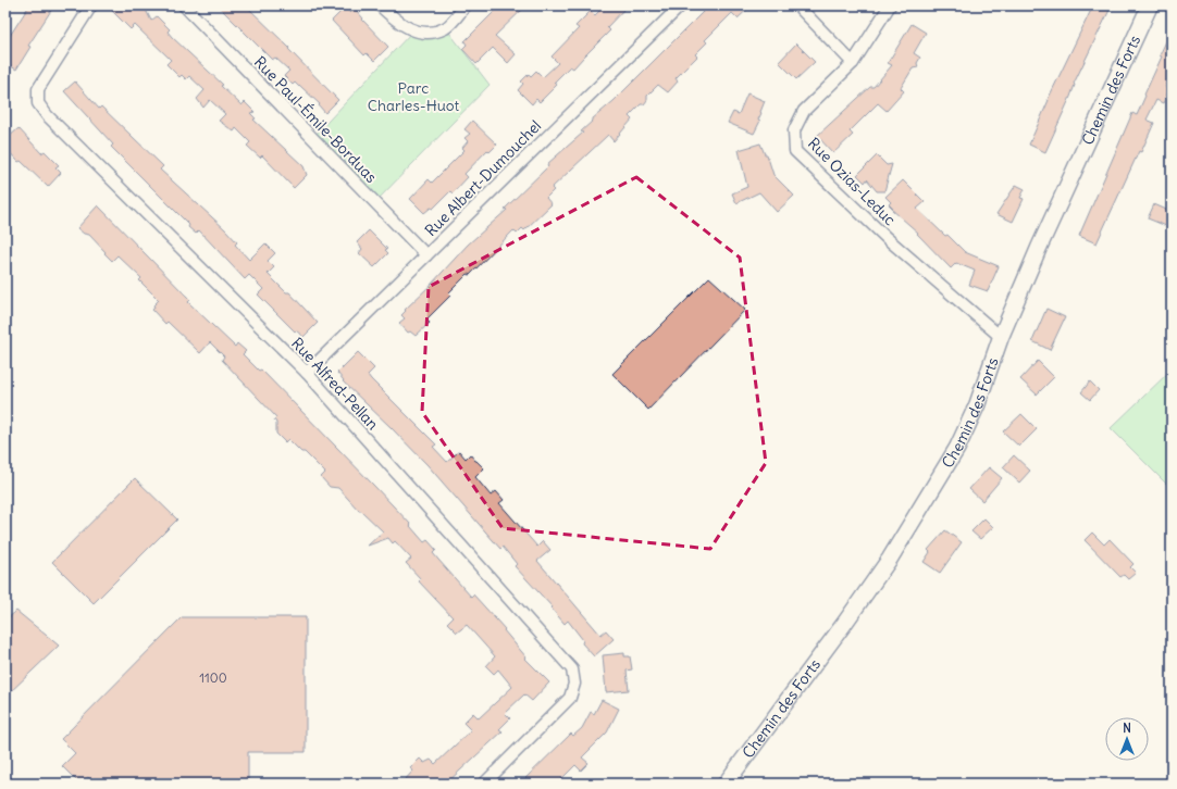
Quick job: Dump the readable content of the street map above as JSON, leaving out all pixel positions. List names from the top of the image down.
{
  "streets": {
    "street": [
      "Chemin des Forts",
      "Rue Paul-Émile-Borduas",
      "Rue Albert-Dumouchel",
      "Rue Ozias-Leduc",
      "Rue Alfred-Pellan"
    ]
  },
  "crossings": [
    ["Chemin des Forts", "Rue Ozias-Leduc"],
    ["Rue Paul-Émile-Borduas", "Rue Albert-Dumouchel"],
    ["Rue Albert-Dumouchel", "Rue Alfred-Pellan"]
  ],
  "parks": ["Parc Charles-Huot"],
  "house_numbers": ["1100"],
  "north": "top"
}
